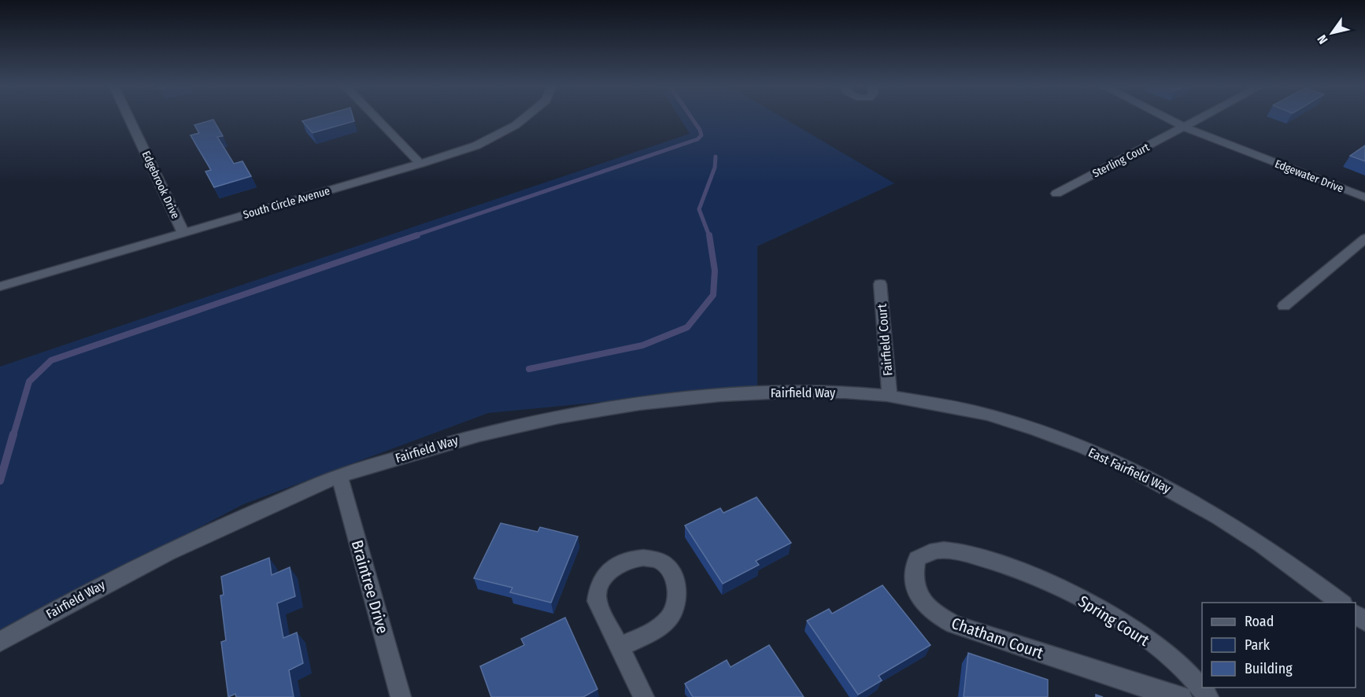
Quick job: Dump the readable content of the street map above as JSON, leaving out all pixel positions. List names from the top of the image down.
{
  "streets": {
    "street": [
      "Sterling Court",
      "Edgewater Drive",
      "Edgebrook Drive",
      "South Circle Avenue",
      "Fairfield Court",
      "Fairfield Way",
      "East Fairfield Way",
      "Braintree Drive",
      "Spring Court",
      "Chatham Court"
    ]
  },
  "crossings": [
    ["Sterling Court", "Edgewater Drive"],
    ["Edgebrook Drive", "South Circle Avenue"],
    ["Fairfield Court", "Fairfield Way"],
    ["Fairfield Court", "East Fairfield Way"],
    ["Fairfield Way", "East Fairfield Way"],
    ["Fairfield Way", "Braintree Drive"],
    ["Spring Court", "Chatham Court"]
  ],
  "legend": ["Road", "Park", "Building"],
  "north": "bottom left"
}
